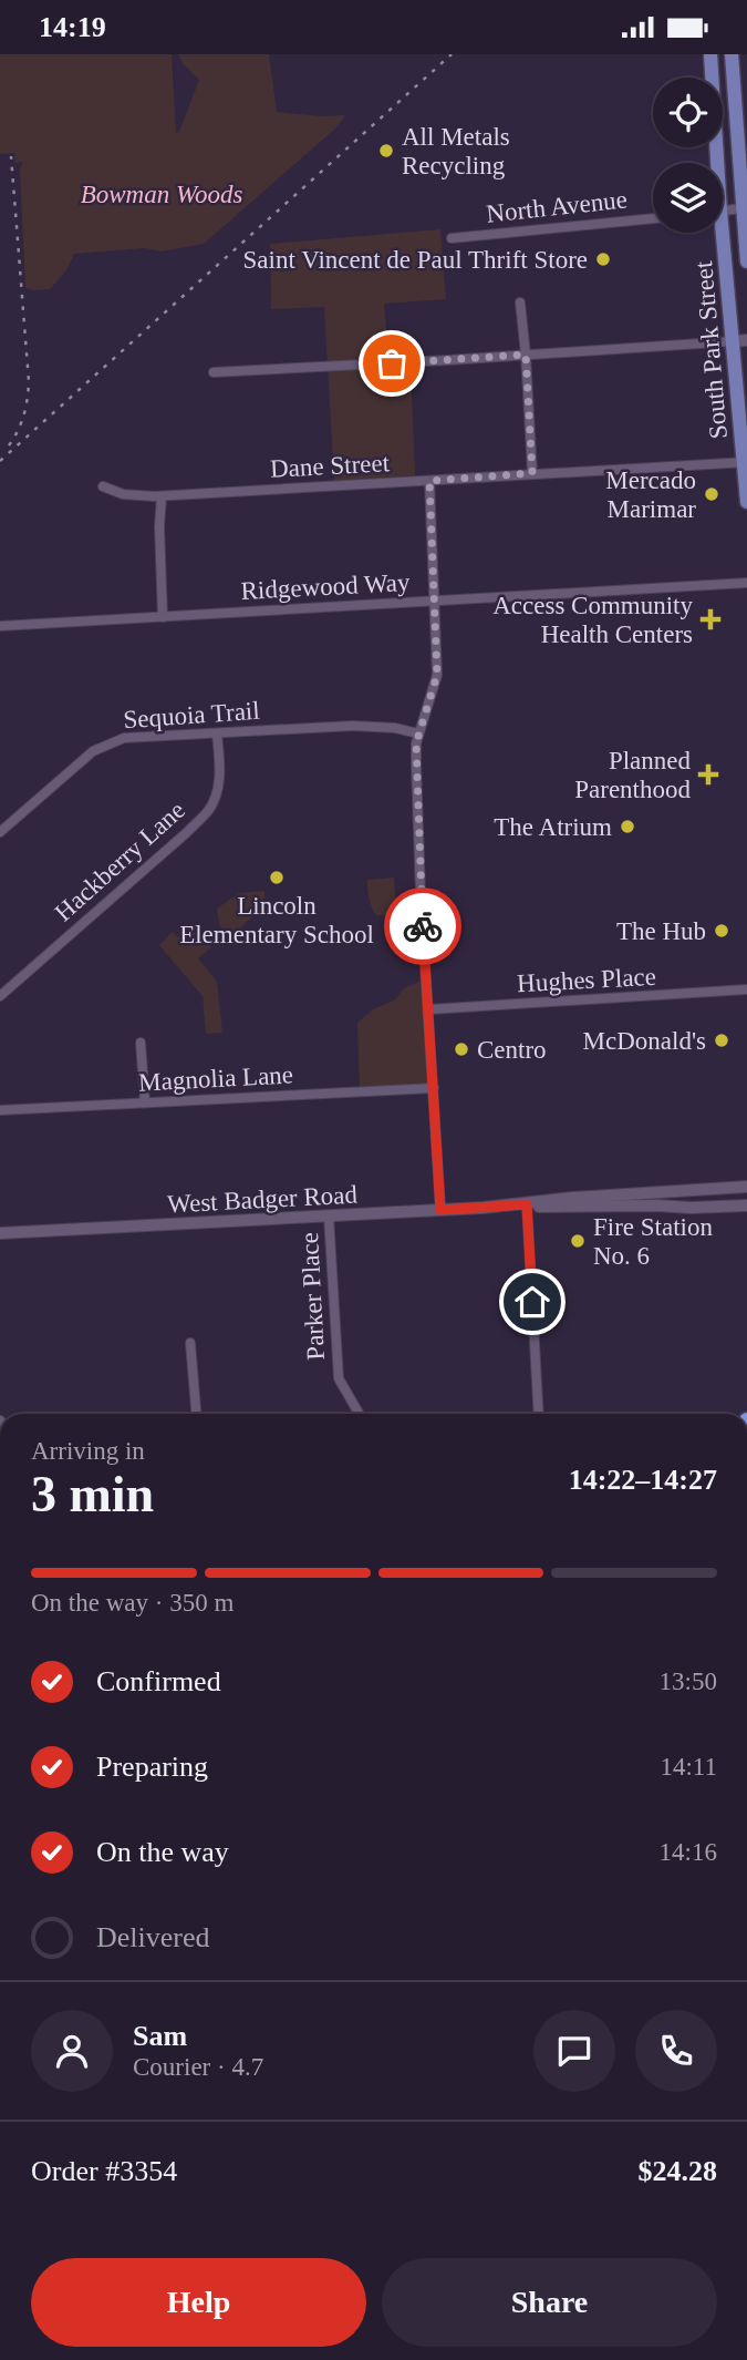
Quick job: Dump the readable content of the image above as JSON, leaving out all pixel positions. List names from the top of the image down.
{
  "streets": {
    "main road": ["South Park Street"],
    "street": [
      "North Avenue",
      "Dane Street",
      "Ridgewood Way",
      "Sequoia Trail",
      "Hackberry Lane",
      "Hughes Place",
      "Magnolia Lane",
      "West Badger Road",
      "Parker Place"
    ]
  },
  "crossings": [
    ["South Park Street", "Dane Street"],
    ["Sequoia Trail", "Hackberry Lane"],
    ["West Badger Road", "Parker Place"]
  ],
  "parks": ["Bowman Woods"],
  "places": {
    "other": [
      "All Metals Recycling",
      "Saint Vincent de Paul Thrift Store",
      "Mercado Marimar",
      "The Atrium",
      "Lincoln Elementary School",
      "The Hub",
      "McDonald's",
      "Centro",
      "Fire Station No. 6"
    ],
    "health": ["Access Community Health Centers", "Planned Parenthood"]
  },
  "page": {
    "status": "14:19",
    "heading": ["3 min", "Arriving in", "14:22–14:27"],
    "panel": [
      "Sam",
      "Courier · 4.7",
      "Order #3354",
      "$24.28"
    ],
    "bar": "On the way · 350 m",
    "list": [
      ["Confirmed", "13:50"],
      ["Preparing", "14:11"],
      ["On the way", "14:16"],
      "Delivered"
    ],
    "buttons": ["Help", "Share"]
  }
}
